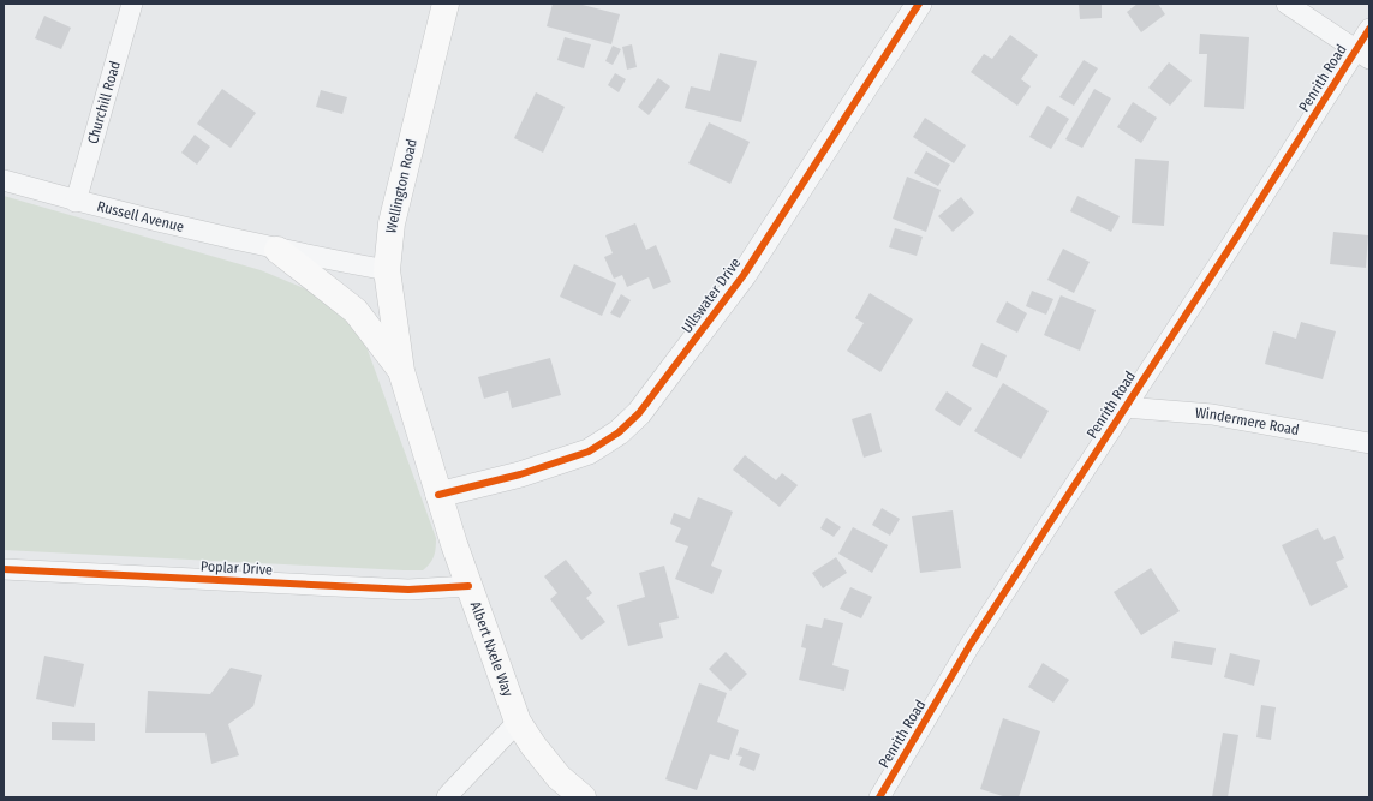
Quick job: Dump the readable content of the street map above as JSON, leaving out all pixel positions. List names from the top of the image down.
{
  "streets": {
    "main road": ["Wellington Road", "Albert Nxele Way"],
    "street": [
      "Penrith Road",
      "Churchill Road",
      "Russell Avenue",
      "Ullswater Drive",
      "Windermere Road",
      "Poplar Drive"
    ]
  },
  "crossings": [
    ["Penrith Road", "Windermere Road"],
    ["Churchill Road", "Russell Avenue"],
    ["Wellington Road", "Russell Avenue"],
    ["Wellington Road", "Albert Nxele Way"],
    ["Ullswater Drive", "Albert Nxele Way"],
    ["Poplar Drive", "Albert Nxele Way"]
  ]
}
